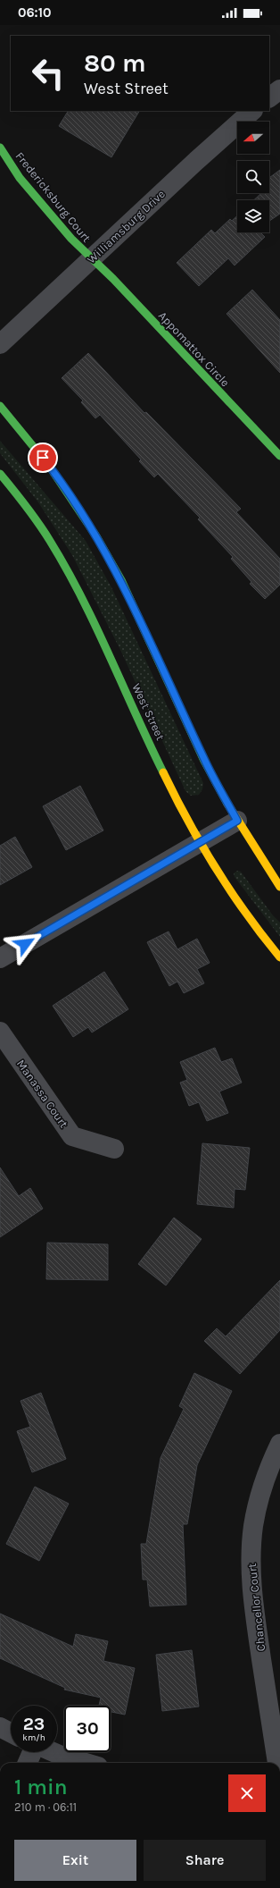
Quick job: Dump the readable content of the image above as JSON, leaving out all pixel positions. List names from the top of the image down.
{
  "streets": {
    "street": [
      "Fredericksburg Court",
      "Williamsburg Drive",
      "Appomattox Circle",
      "West Street",
      "Manassa Court",
      "Chancellor Court"
    ]
  },
  "crossings": [
    ["Fredericksburg Court", "Williamsburg Drive"],
    ["Fredericksburg Court", "Appomattox Circle"],
    ["Williamsburg Drive", "Appomattox Circle"]
  ],
  "north": "left",
  "page": {
    "status": "06:10",
    "turn": ["80 m", "West Street"],
    "speed": "23 km/h",
    "limit": "30",
    "heading": ["1 min", "210 m · 06:11"],
    "buttons": ["Exit", "Share"]
  }
}
